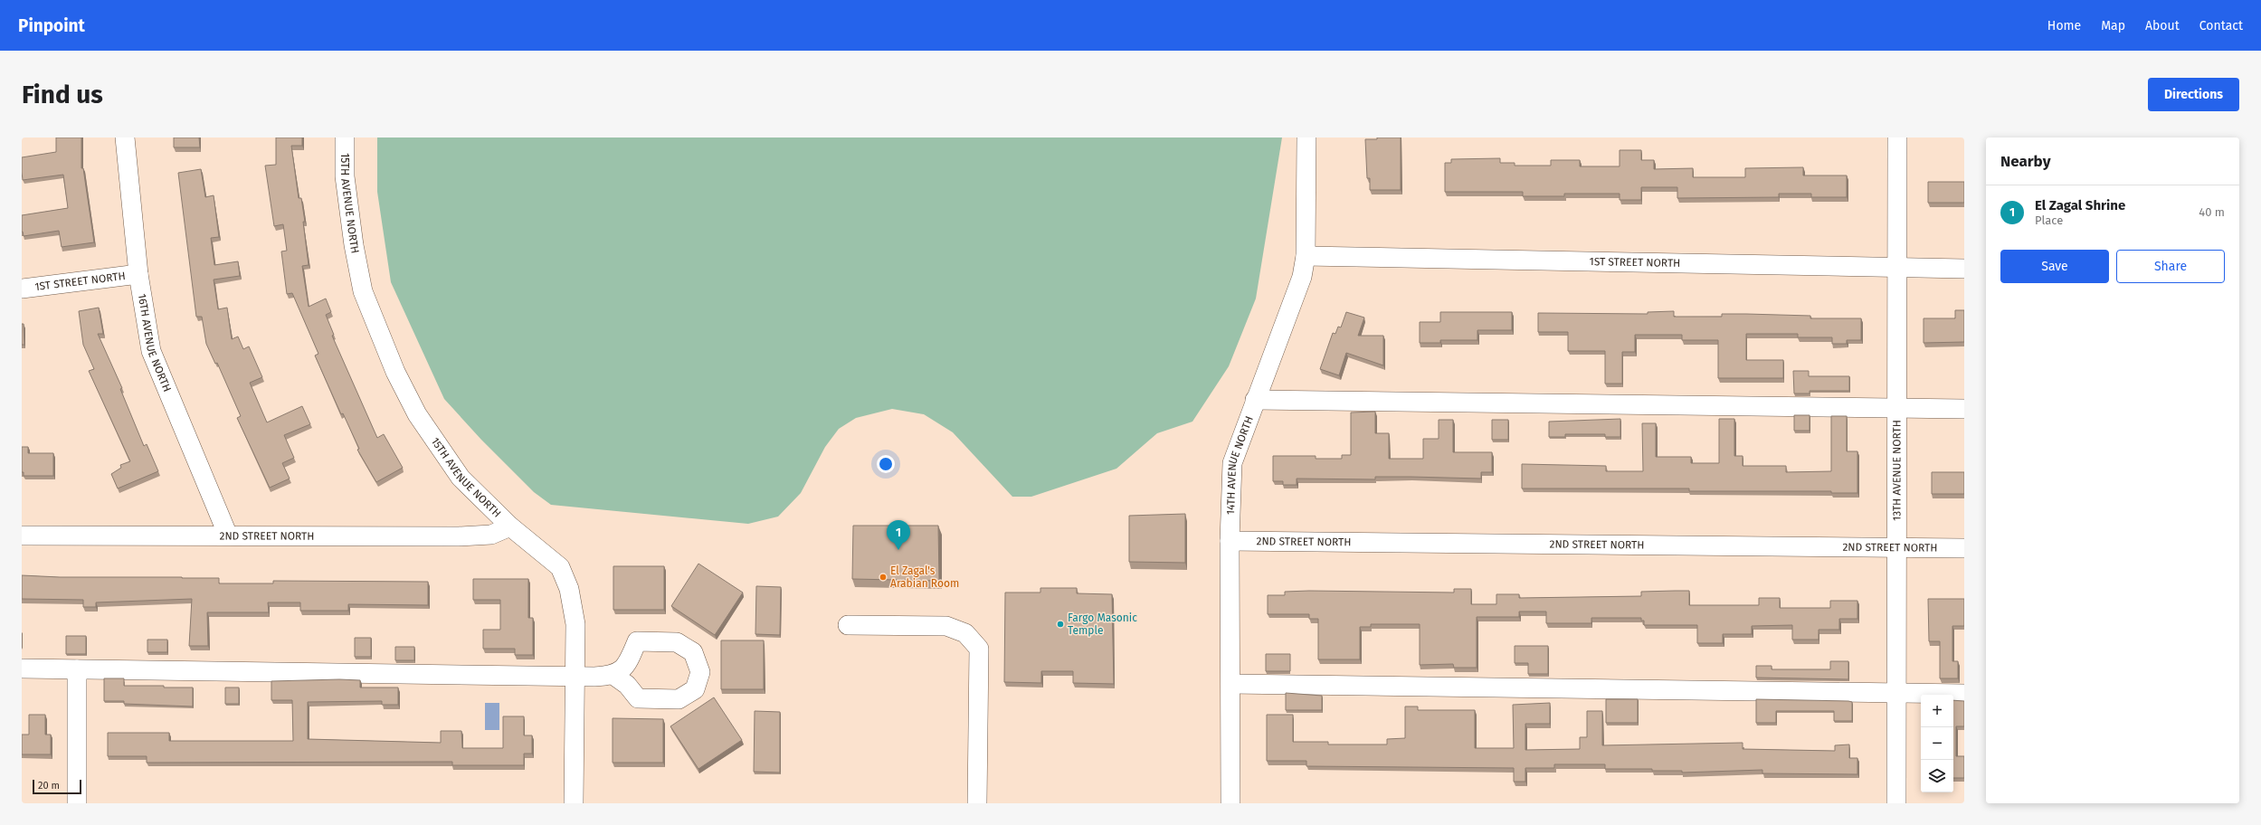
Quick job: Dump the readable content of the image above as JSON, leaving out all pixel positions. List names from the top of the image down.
{
  "streets": {
    "street": [
      "15TH AVENUE NORTH",
      "1ST STREET NORTH",
      "16TH AVENUE NORTH",
      "14TH AVENUE NORTH",
      "13TH AVENUE NORTH",
      "2ND STREET NORTH"
    ]
  },
  "crossings": [
    ["15TH AVENUE NORTH", "2ND STREET NORTH"],
    ["1ST STREET NORTH", "16TH AVENUE NORTH"],
    ["1ST STREET NORTH", "14TH AVENUE NORTH"],
    ["1ST STREET NORTH", "13TH AVENUE NORTH"],
    ["16TH AVENUE NORTH", "2ND STREET NORTH"],
    ["14TH AVENUE NORTH", "2ND STREET NORTH"],
    ["13TH AVENUE NORTH", "2ND STREET NORTH"]
  ],
  "places": ["El Zagal's Arabian Room", "Fargo Masonic Temple"],
  "scale_bar": "20 m",
  "page": {
    "header": "Pinpoint",
    "nav": [
      "Home",
      "Map",
      "About",
      "Contact"
    ],
    "buttons": [
      "Directions",
      ["Save", "Share"]
    ],
    "title": "Find us",
    "heading": "Nearby",
    "list": [
      {
        "mark": "1",
        "name": "El Zagal Shrine",
        "note": "Place",
        "value": "40 m"
      }
    ],
    "pins": "1",
    "map_buttons": ["+", "−"],
    "scale": "20 m"
  }
}
